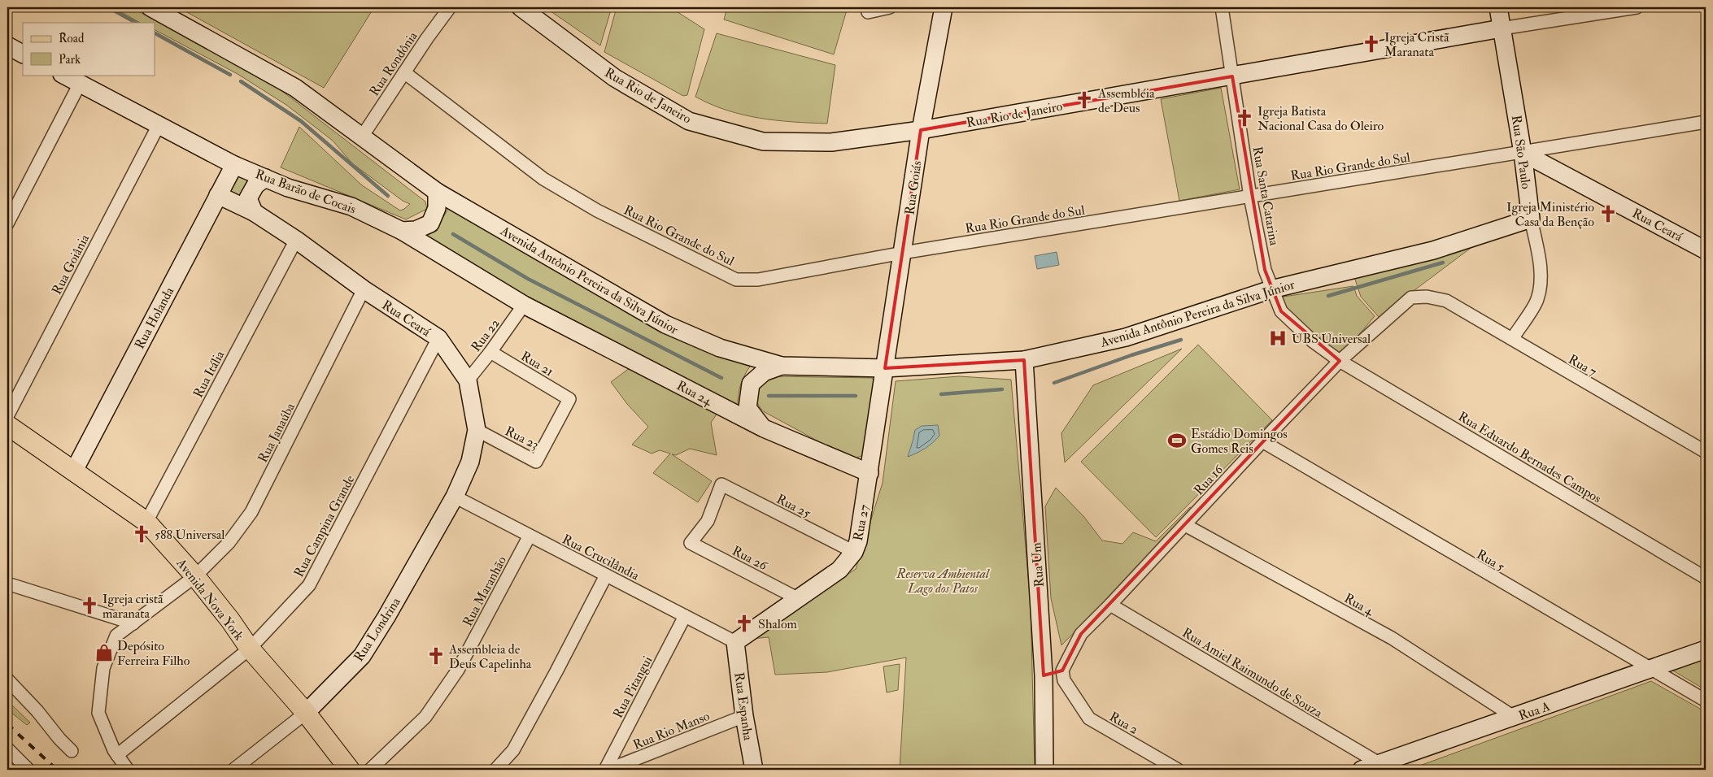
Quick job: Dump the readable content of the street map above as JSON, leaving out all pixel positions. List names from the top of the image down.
{
  "streets": {
    "main road": ["Avenida Nova York"],
    "street": [
      "Rua Rondônia",
      "Rua Rio de Janeiro",
      "Rua São Paulo",
      "Rua Rio Grande do Sul",
      "Rua Goiás",
      "Rua Barão de Cocais",
      "Rua Santa Catarina",
      "Rua Ceará",
      "Rua Goiânia",
      "Avenida Antônio Pereira da Silva Júnior",
      "Rua Holanda",
      "Rua 22",
      "Rua 21",
      "Rua 7",
      "Rua Itália",
      "Rua 24",
      "Rua Janaúba",
      "Rua 23",
      "Rua Eduardo Bernades Campos",
      "Rua 16",
      "Rua 25",
      "Rua 27",
      "Rua Campina Grande",
      "Rua Crucilândia",
      "Rua 26",
      "Rua 5",
      "Rua Um",
      "Rua Maranhão",
      "Rua 4",
      "Rua Londrina",
      "Rua Amiel Raimundo de Souza",
      "Rua Pitangui",
      "Rua Espanha",
      "Rua A",
      "Rua 2",
      "Rua Rio Manso"
    ]
  },
  "crossings": [
    ["Rua Rondônia", "Rua Rio Grande do Sul"],
    ["Rua Rondônia", "Avenida Antônio Pereira da Silva Júnior"],
    ["Rua Rio de Janeiro", "Rua São Paulo"],
    ["Rua Rio de Janeiro", "Rua Goiás"],
    ["Rua Rio de Janeiro", "Rua Santa Catarina"],
    ["Rua São Paulo", "Rua Rio Grande do Sul"],
    ["Rua São Paulo", "Rua Ceará"],
    ["Rua São Paulo", "Avenida Antônio Pereira da Silva Júnior"],
    ["Rua São Paulo", "Rua 7"],
    ["Rua Rio Grande do Sul", "Rua Goiás"],
    ["Rua Rio Grande do Sul", "Rua Santa Catarina"],
    ["Rua Rio Grande do Sul", "Rua Ceará"],
    ["Rua Goiás", "Avenida Antônio Pereira da Silva Júnior"],
    ["Rua Goiás", "Rua 27"],
    ["Rua Barão de Cocais", "Rua Goiânia"],
    ["Rua Barão de Cocais", "Rua Holanda"],
    ["Rua Barão de Cocais", "Rua 22"],
    ["Rua Barão de Cocais", "Rua 24"],
    ["Rua Santa Catarina", "Avenida Antônio Pereira da Silva Júnior"],
    ["Rua Santa Catarina", "Rua Eduardo Bernades Campos"],
    ["Rua Santa Catarina", "Rua 16"],
    ["Rua Ceará", "Rua Holanda"],
    ["Rua Ceará", "Rua 22"],
    ["Rua Ceará", "Rua Itália"],
    ["Rua Ceará", "Rua Janaúba"],
    ["Rua Ceará", "Rua 23"],
    ["Rua Ceará", "Rua Campina Grande"],
    ["Rua Ceará", "Rua Crucilândia"],
    ["Rua Ceará", "Rua Londrina"],
    ["Avenida Antônio Pereira da Silva Júnior", "Rua 27"],
    ["Avenida Antônio Pereira da Silva Júnior", "Rua Um"],
    ["Rua Holanda", "Avenida Nova York"],
    ["Rua 22", "Rua 21"],
    ["Rua 22", "Rua 24"],
    ["Rua 21", "Rua 23"],
    ["Rua 7", "Rua 16"],
    ["Rua Itália", "Avenida Nova York"],
    ["Rua 24", "Rua 27"],
    ["Rua Janaúba", "Rua Campina Grande"],
    ["Rua Janaúba", "Avenida Nova York"],
    ["Rua Eduardo Bernades Campos", "Rua 16"],
    ["Rua 16", "Rua 5"],
    ["Rua 16", "Rua 4"],
    ["Rua 16", "Rua Amiel Raimundo de Souza"],
    ["Rua 16", "Rua 2"],
    ["Rua 25", "Rua 27"],
    ["Rua 25", "Rua 26"],
    ["Rua 27", "Rua Crucilândia"],
    ["Rua 27", "Rua 26"],
    ["Rua 27", "Rua Espanha"],
    ["Rua Campina Grande", "Avenida Nova York"],
    ["Rua Crucilândia", "Rua Maranhão"],
    ["Rua Crucilândia", "Rua Londrina"],
    ["Rua Crucilândia", "Rua Pitangui"],
    ["Rua Crucilândia", "Rua Espanha"],
    ["Rua 5", "Rua A"],
    ["Avenida Nova York", "Rua Londrina"],
    ["Rua 4", "Rua A"],
    ["Rua Amiel Raimundo de Souza", "Rua A"],
    ["Rua Espanha", "Rua Rio Manso"]
  ],
  "parks": ["Reserva Ambiental Lago dos Patos"],
  "places": {
    "church": [
      "Igreja Cristã Maranata",
      "Assembléia de Deus",
      "Igreja Batista Nacional Casa do Oleiro",
      "Igreja Ministério Casa da Benção",
      "588 Universal",
      "Igreja cristã maranata",
      "Shalom",
      "Assembleia de Deus Capelinha"
    ],
    "hospital": ["UBS Universal"],
    "sports": ["Estádio Domingos Gomes Reis"],
    "shop": ["Depósito Ferreira Filho"]
  },
  "legend": ["Road", "Park"]
}
